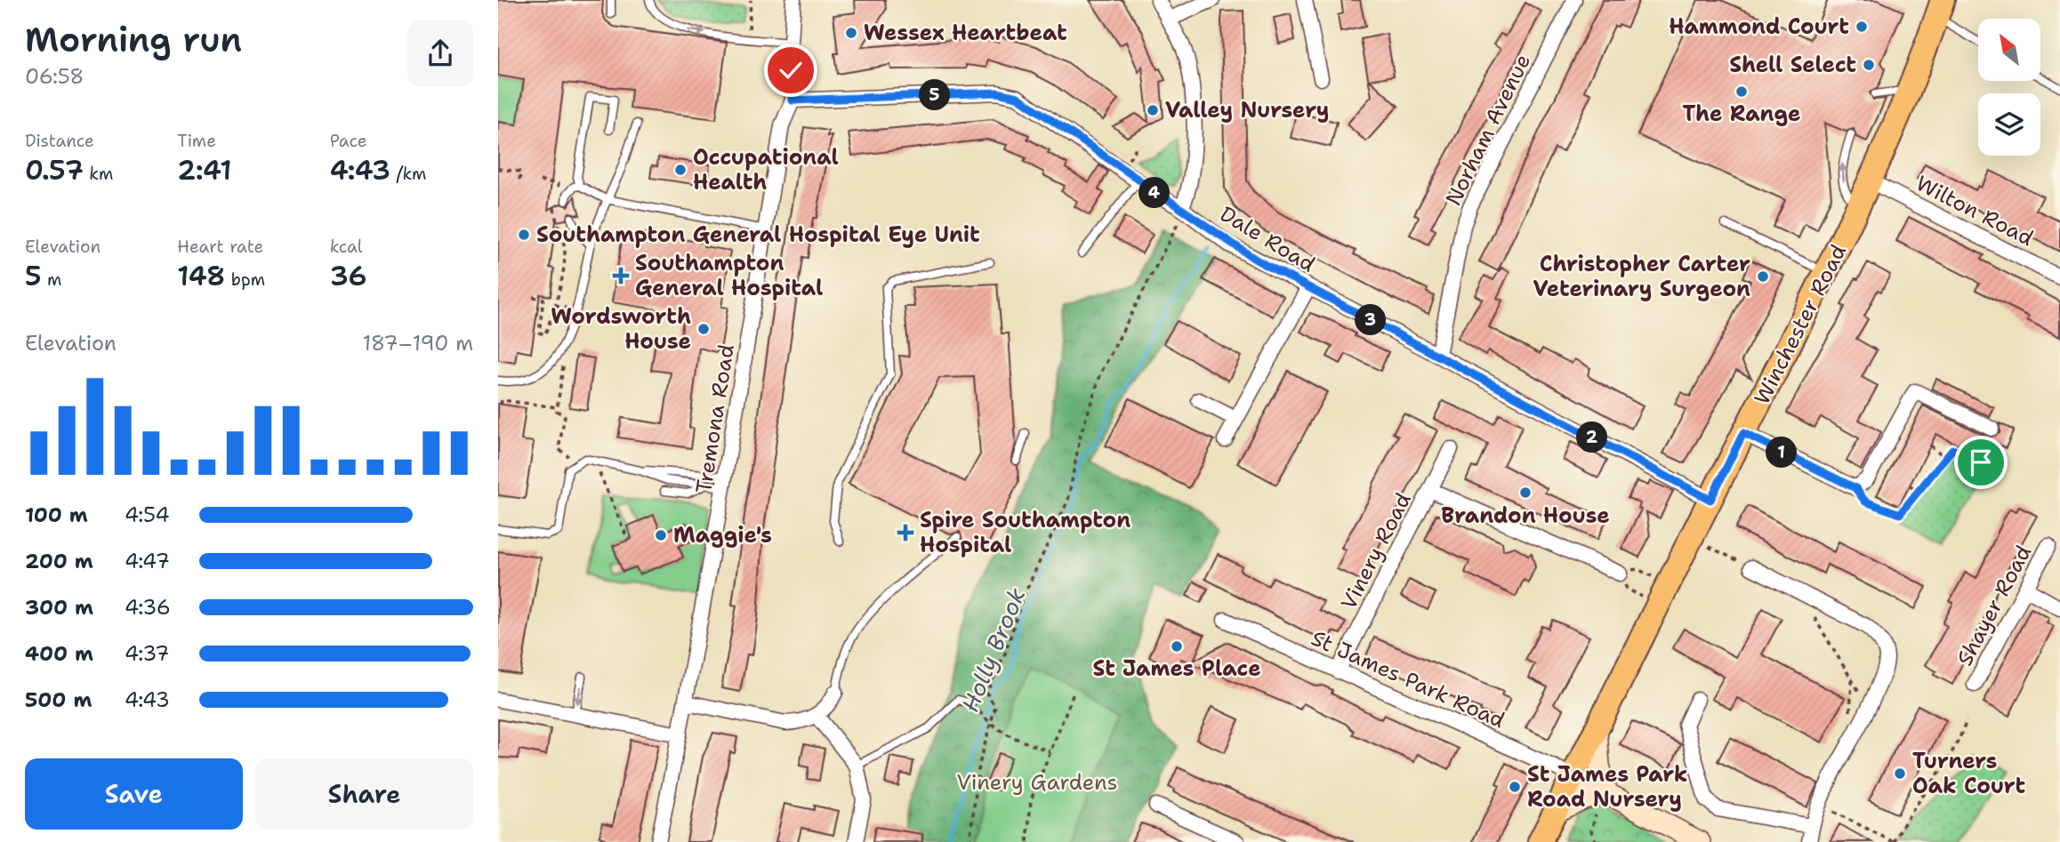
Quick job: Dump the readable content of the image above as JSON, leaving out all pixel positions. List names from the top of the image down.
{
  "streets": {
    "main road": ["Winchester Road"],
    "street": [
      "Norham Avenue",
      "Wilton Road",
      "Dale Road",
      "Tremona Road",
      "Vinery Road",
      "Shayer Road",
      "St James Park Road"
    ]
  },
  "crossings": [
    ["Norham Avenue", "Dale Road"],
    ["Wilton Road", "Winchester Road"],
    ["Dale Road", "Winchester Road"],
    ["Dale Road", "Tremona Road"],
    ["Winchester Road", "St James Park Road"],
    ["Vinery Road", "St James Park Road"]
  ],
  "water": ["Holly Brook"],
  "parks": ["Vinery Gardens"],
  "places": {
    "other": [
      "Hammond Court",
      "Wessex Heartbeat",
      "Shell Select",
      "The Range",
      "Valley Nursery",
      "Occupational Health",
      "Southampton General Hospital Eye Unit",
      "Christopher Carter Veterinary Surgeon",
      "Wordsworth House",
      "Brandon House",
      "Maggie's",
      "St James Place",
      "Turners Oak Court",
      "St James Park Road Nursery"
    ],
    "health": ["Southampton General Hospital", "Spire Southampton Hospital"]
  },
  "north": "top left",
  "page": {
    "heading": ["Morning run", "06:58"],
    "pins": [
      "5",
      "4",
      "3",
      "2",
      "1"
    ],
    "stats": [
      ["Distance", "0.57 km"],
      ["Time", "2:41"],
      ["Pace", "4:43 /km"],
      ["Elevation", "5 m"],
      ["Heart rate", "148 bpm"],
      ["kcal", "36"]
    ],
    "chart": ["Elevation", "187–190 m"],
    "list": [
      {
        "name": "100 m",
        "note": "4:54"
      },
      {
        "name": "200 m",
        "note": "4:47"
      },
      {
        "name": "300 m",
        "note": "4:36"
      },
      {
        "name": "400 m",
        "note": "4:37"
      },
      {
        "name": "500 m",
        "note": "4:43"
      }
    ],
    "buttons": ["Save", "Share"]
  }
}
